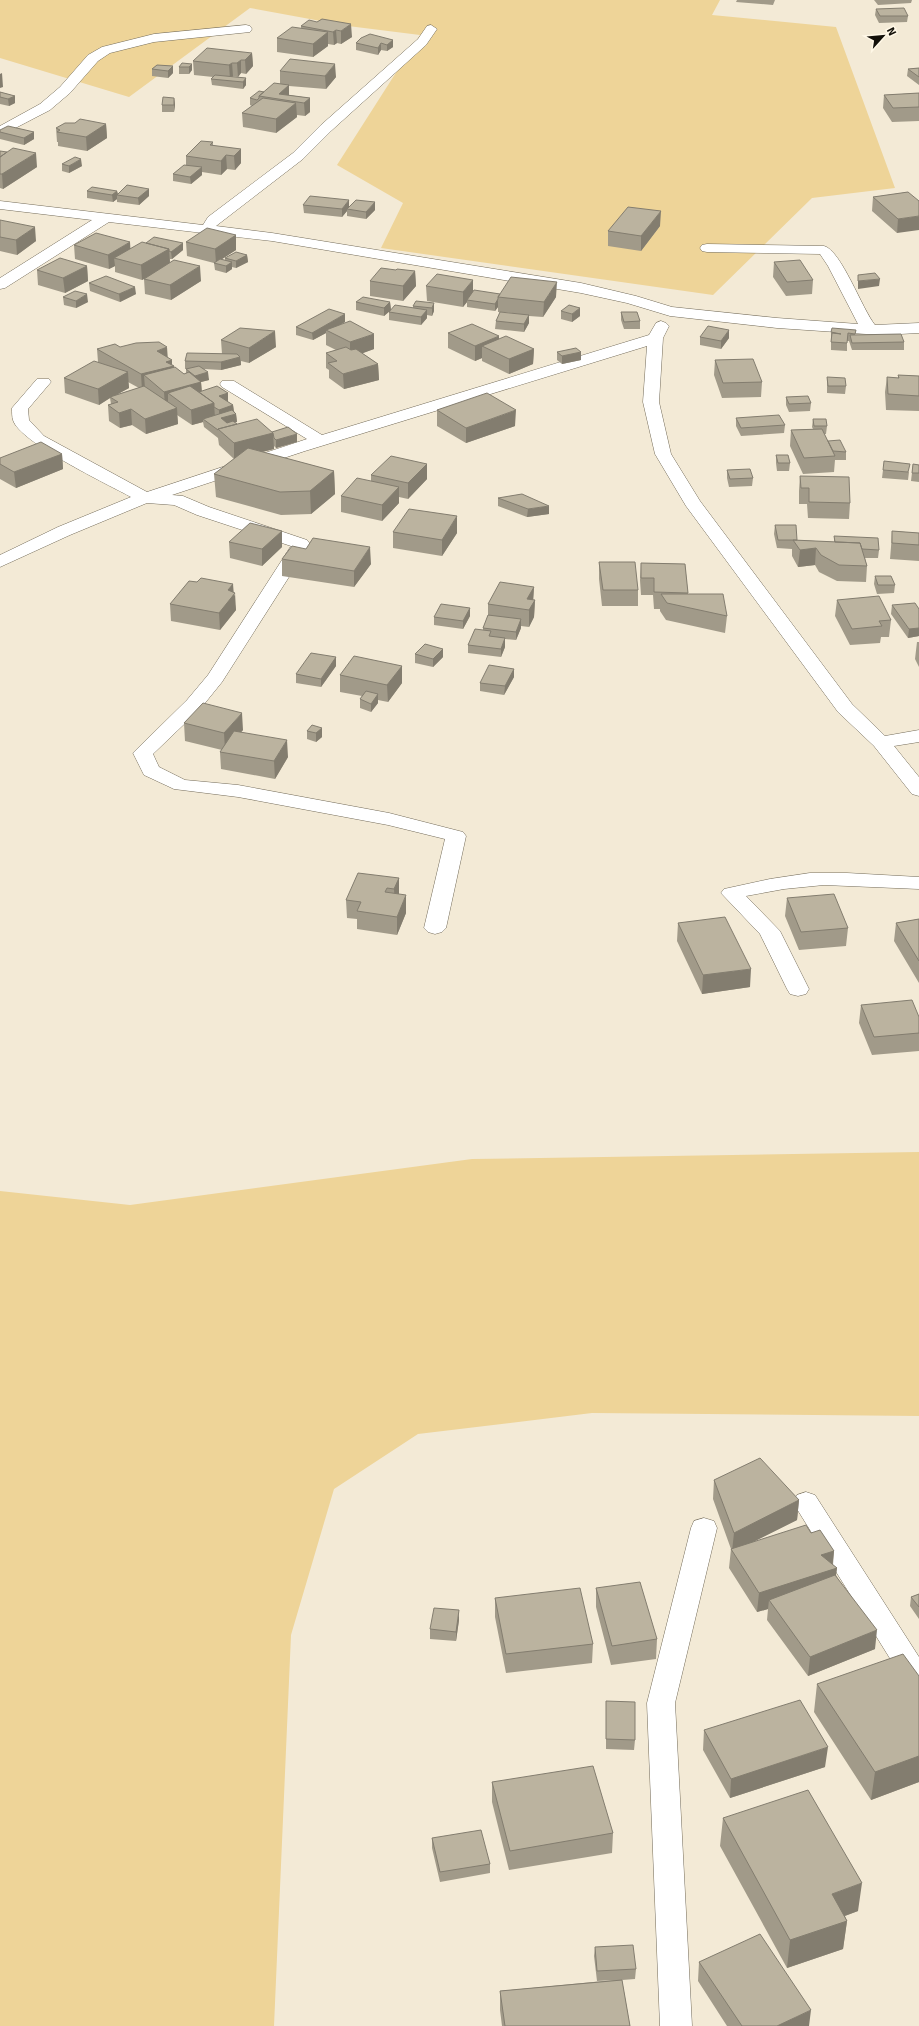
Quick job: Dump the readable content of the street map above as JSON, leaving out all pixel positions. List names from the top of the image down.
{
  "north": "top right"
}
